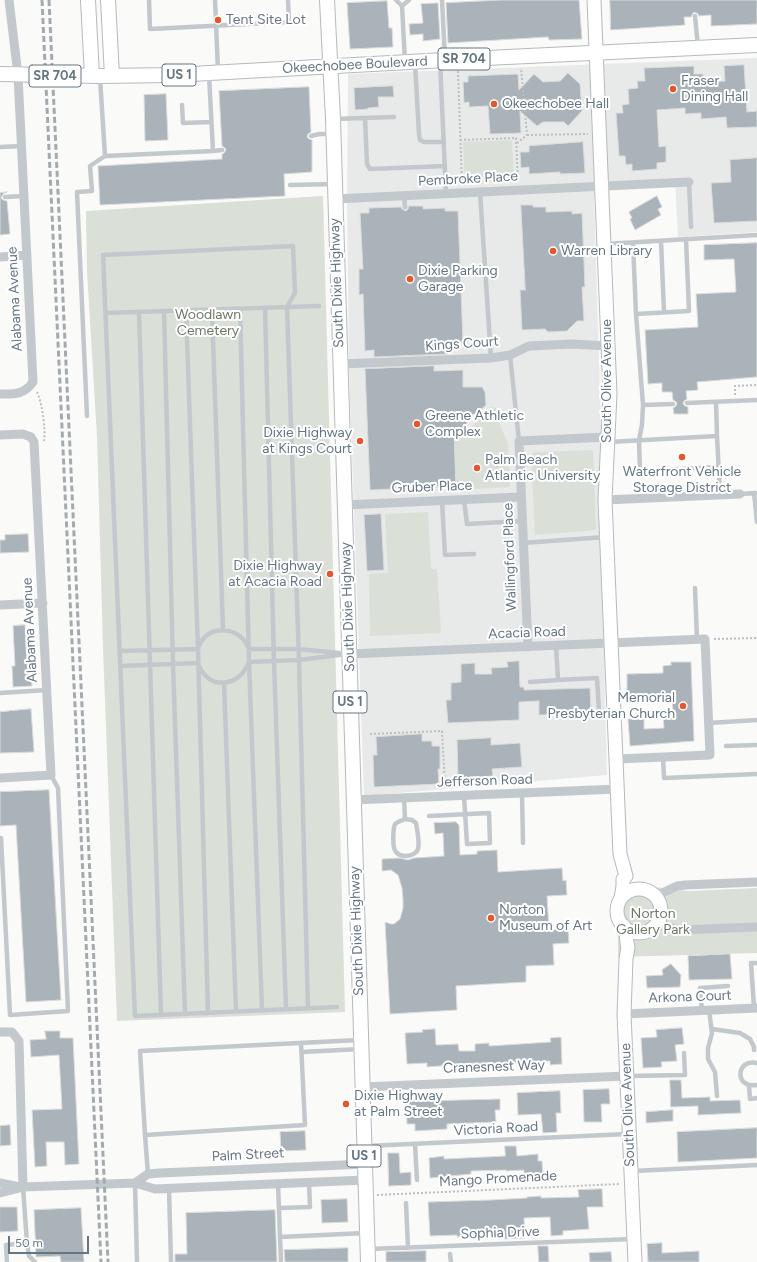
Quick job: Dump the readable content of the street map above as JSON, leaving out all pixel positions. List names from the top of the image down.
{
  "streets": {
    "main road": [
      "SR 704",
      "Okeechobee Boulevard",
      "US 1",
      "South Dixie Highway"
    ],
    "street": [
      "Pembroke Place",
      "Alabama Avenue",
      "Kings Court",
      "South Olive Avenue",
      "Gruber Place",
      "Wallingford Place",
      "Acacia Road",
      "Jefferson Road",
      "Arkona Court",
      "Cranesnest Way",
      "Palm Street"
    ],
    "lane": ["Victoria Road", "Sophia Drive"],
    "path": ["Mango Promenade"]
  },
  "crossings": [
    ["Okeechobee Boulevard", "South Dixie Highway"],
    ["Okeechobee Boulevard", "Alabama Avenue"],
    ["Okeechobee Boulevard", "South Olive Avenue"],
    ["Pembroke Place", "South Dixie Highway"],
    ["Pembroke Place", "South Olive Avenue"],
    ["South Dixie Highway", "Kings Court"],
    ["South Dixie Highway", "Gruber Place"],
    ["South Dixie Highway", "Acacia Road"],
    ["South Dixie Highway", "Jefferson Road"],
    ["South Dixie Highway", "Cranesnest Way"],
    ["South Dixie Highway", "Victoria Road"],
    ["South Dixie Highway", "Palm Street"],
    ["South Dixie Highway", "Mango Promenade"],
    ["South Dixie Highway", "Sophia Drive"],
    ["Kings Court", "South Olive Avenue"],
    ["South Olive Avenue", "Acacia Road"],
    ["South Olive Avenue", "Jefferson Road"],
    ["South Olive Avenue", "Arkona Court"],
    ["South Olive Avenue", "Cranesnest Way"],
    ["South Olive Avenue", "Victoria Road"],
    ["South Olive Avenue", "Mango Promenade"],
    ["South Olive Avenue", "Sophia Drive"],
    ["Gruber Place", "Wallingford Place"],
    ["Wallingford Place", "Acacia Road"]
  ],
  "parks": ["Woodlawn Cemetery", "Norton Gallery Park"],
  "places": [
    "Tent Site Lot",
    "Fraser Dining Hall",
    "Okeechobee Hall",
    "Warren Library",
    "Dixie Parking Garage",
    "Greene Athletic Complex",
    "Dixie Highway at Kings Court",
    "Waterfront Vehicle Storage District",
    "Palm Beach Atlantic University",
    "Dixie Highway at Acacia Road",
    "Memorial Presbyterian Church",
    "Norton Museum of Art",
    "Dixie Highway at Palm Street"
  ],
  "scale_bar": "50 m"
}
